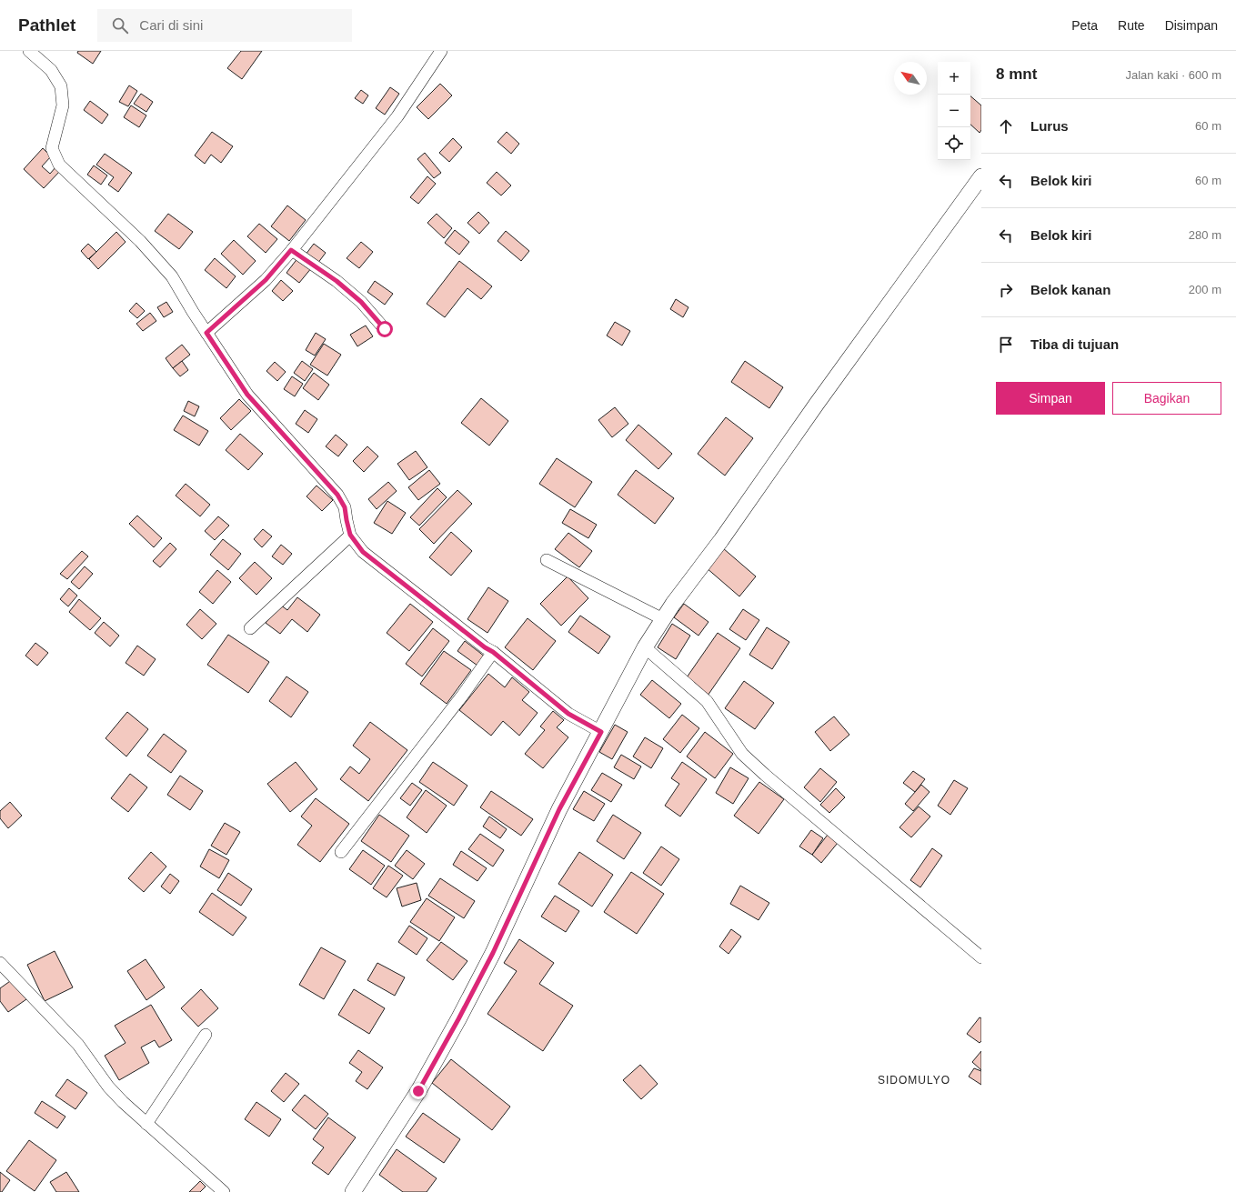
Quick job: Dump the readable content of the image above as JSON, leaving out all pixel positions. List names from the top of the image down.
{
  "districts": ["SIDOMULYO"],
  "north": "top left",
  "page": {
    "header": "Pathlet",
    "search": "Cari di sini",
    "nav": ["Peta", "Rute", "Disimpan"],
    "heading": ["8 mnt", "Jalan kaki · 600 m"],
    "map_buttons": ["+", "−"],
    "list": [
      ["Lurus", "60 m"],
      ["Belok kiri", "60 m"],
      ["Belok kiri", "280 m"],
      ["Belok kanan", "200 m"],
      "Tiba di tujuan"
    ],
    "buttons": ["Simpan", "Bagikan"]
  }
}
